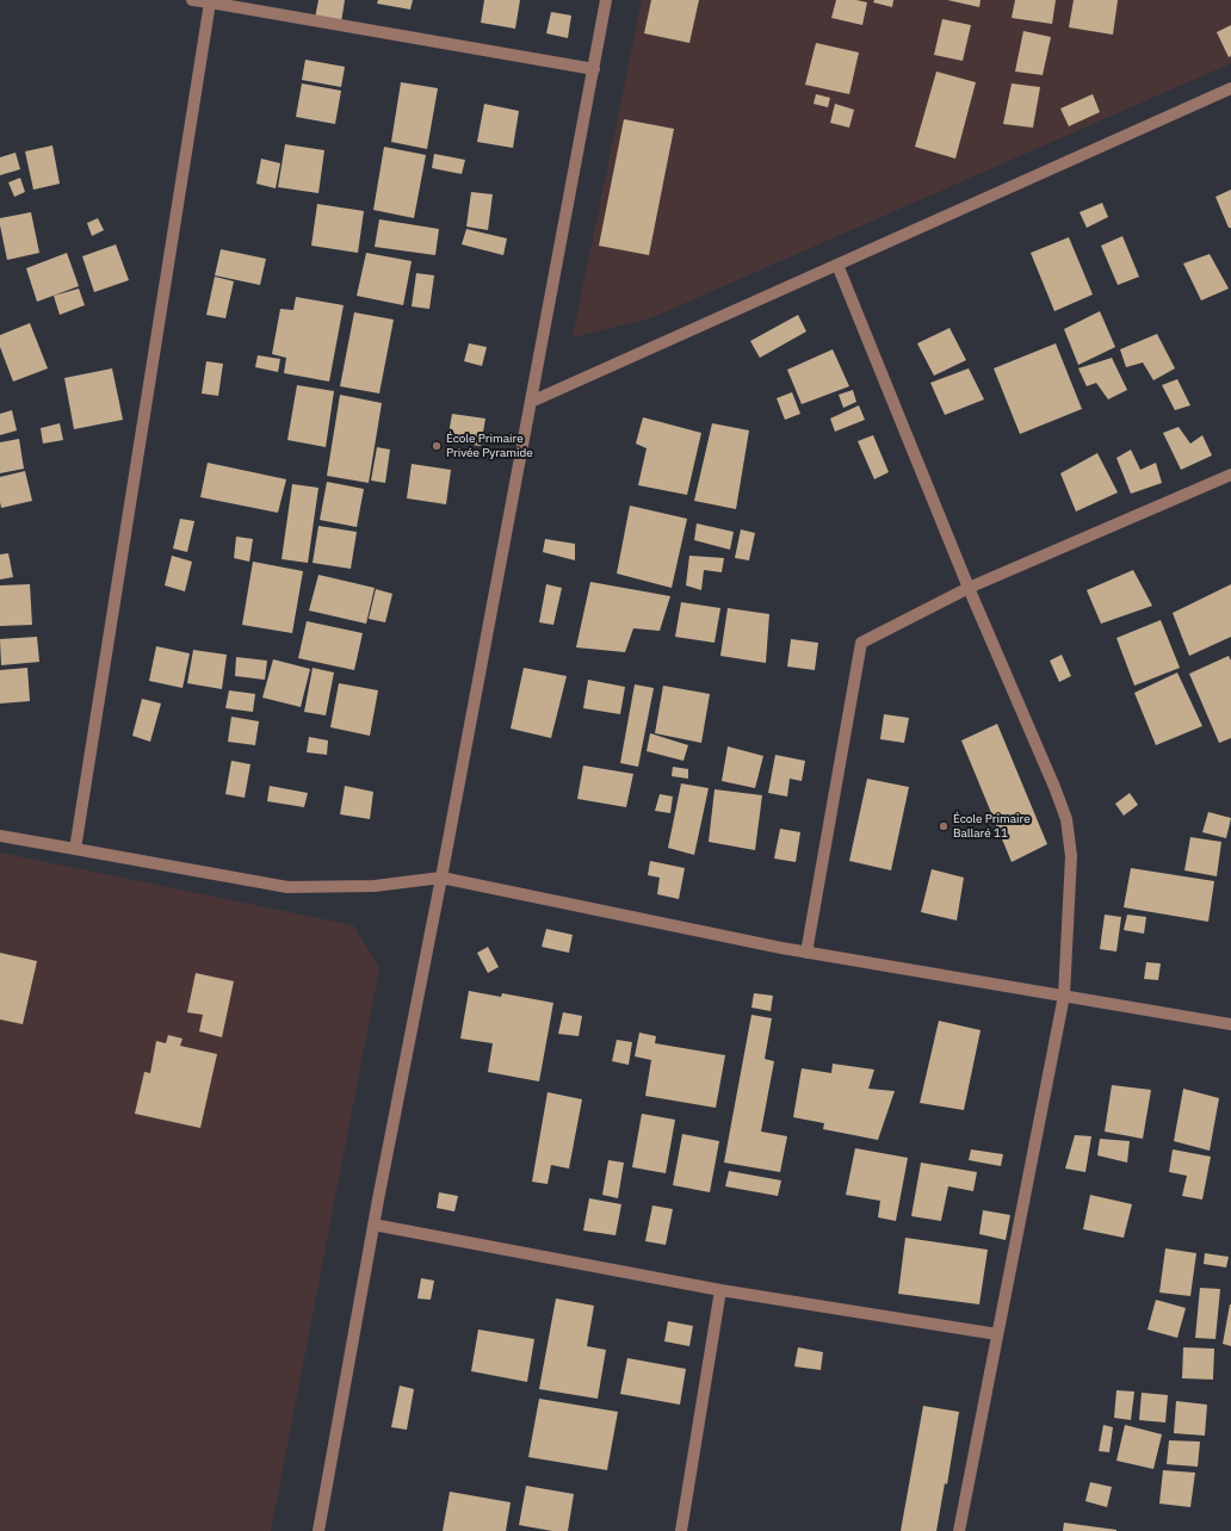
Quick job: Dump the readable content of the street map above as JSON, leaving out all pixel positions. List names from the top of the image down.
{
  "places": ["École Primaire Privée Pyramide", "École Primaire Ballaré 11"]
}
